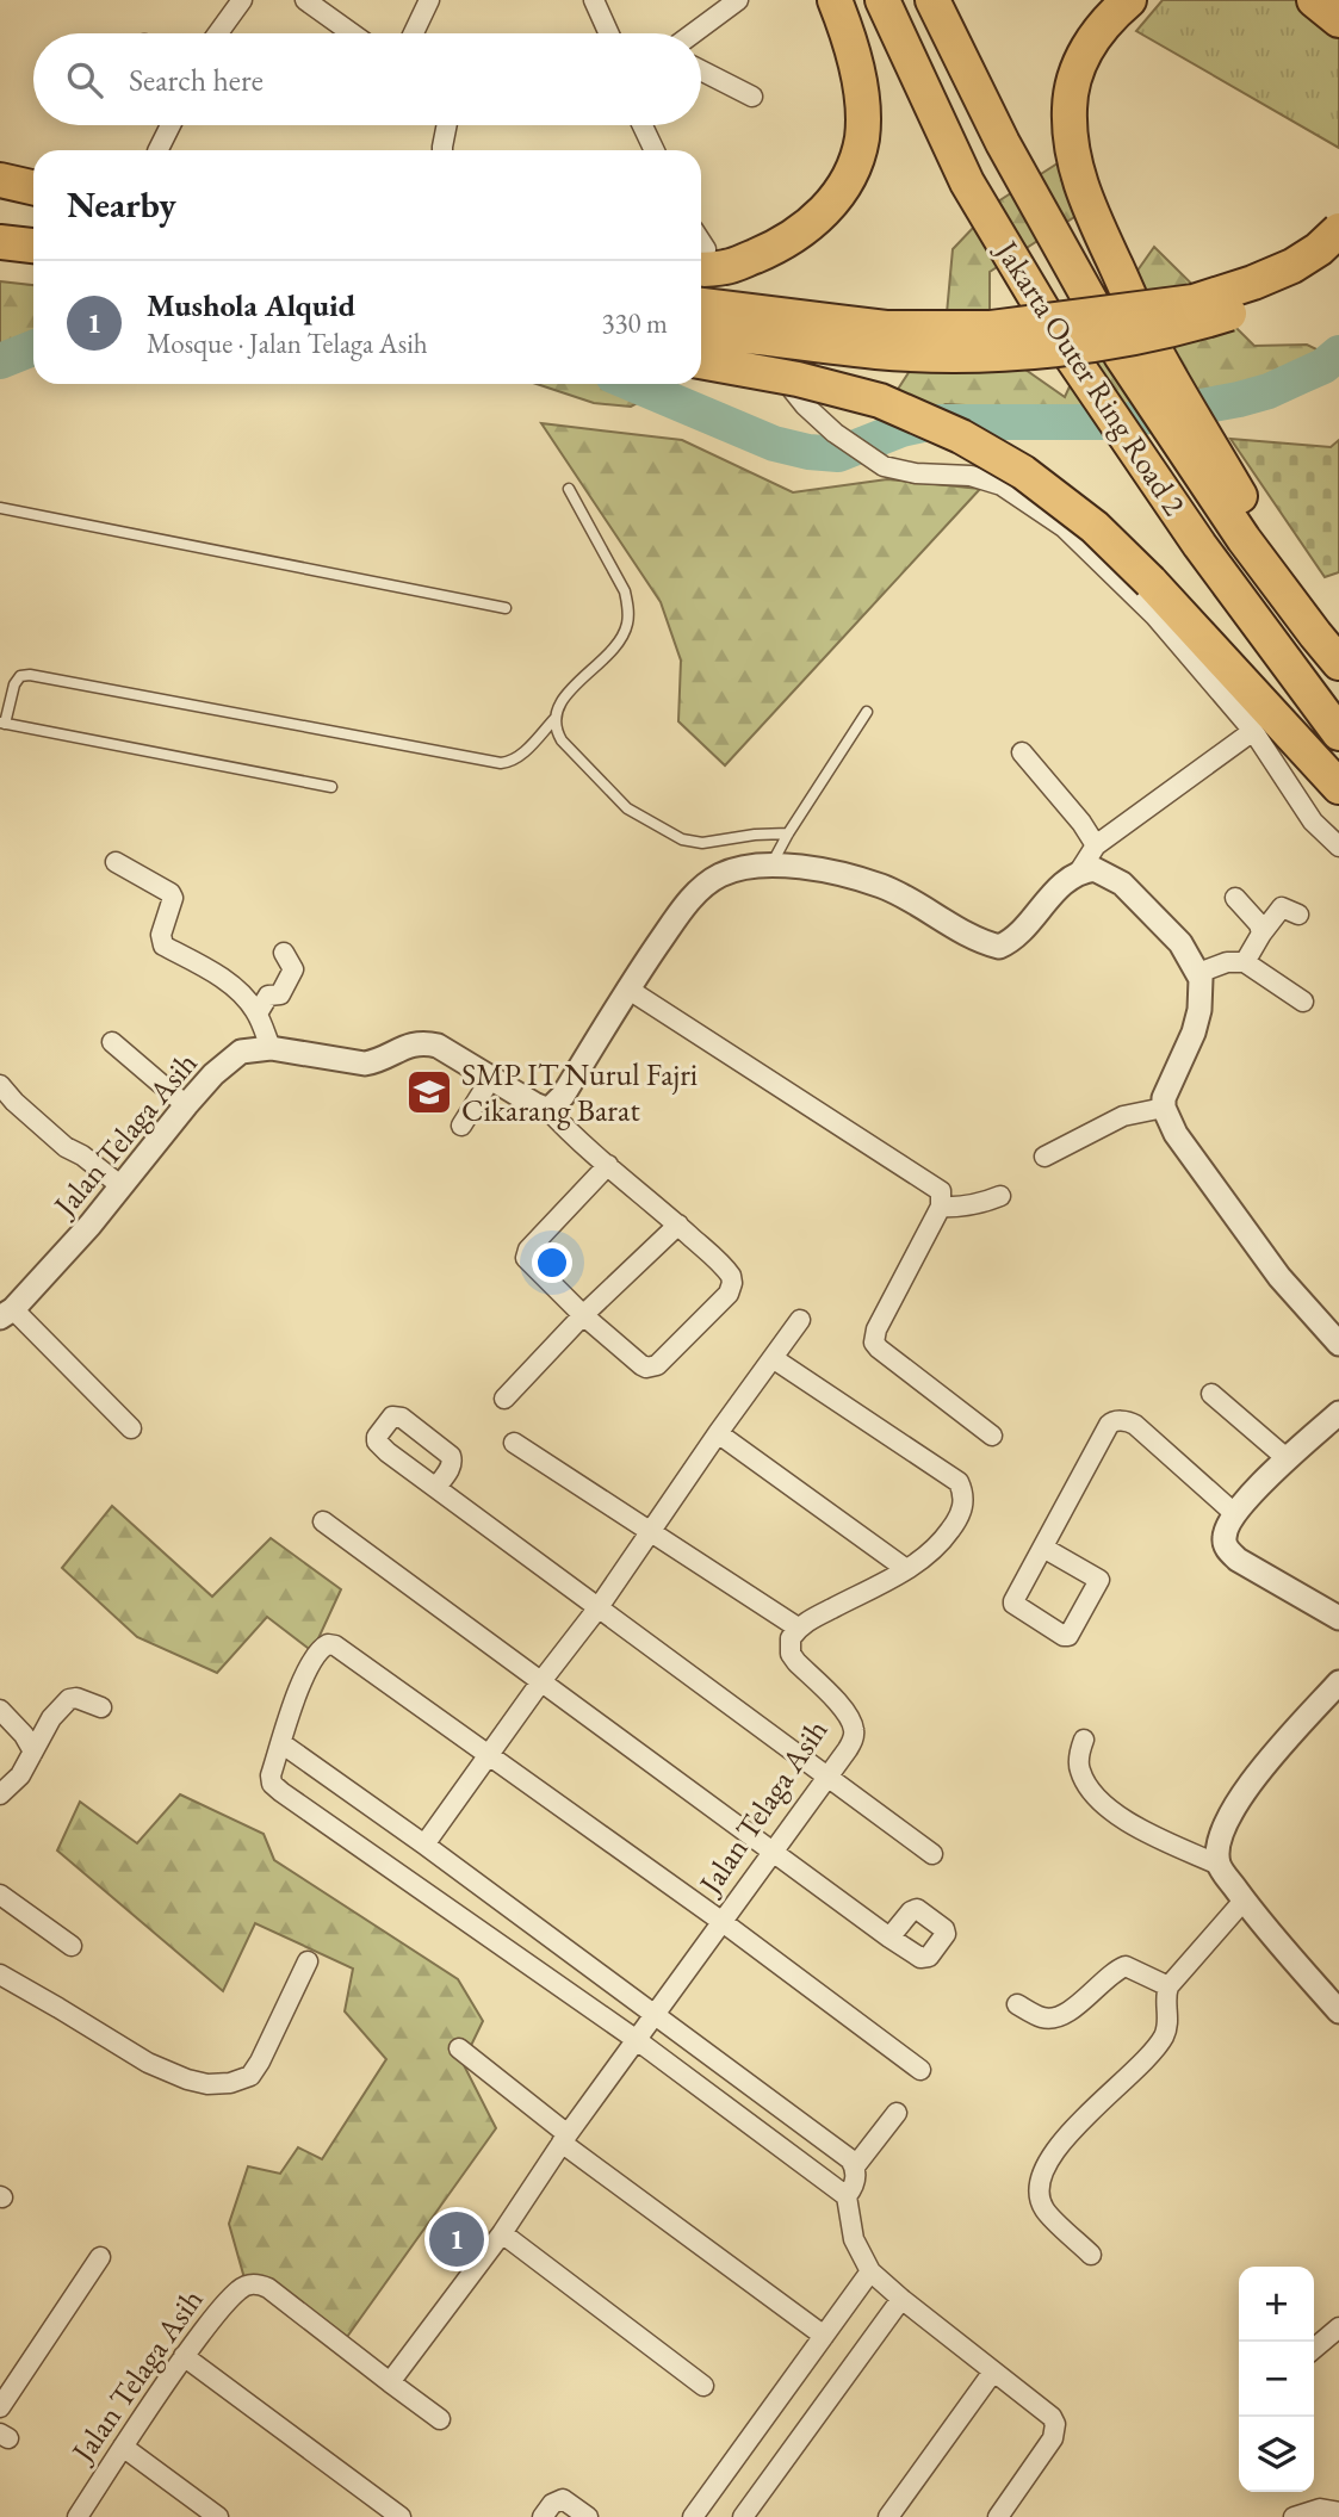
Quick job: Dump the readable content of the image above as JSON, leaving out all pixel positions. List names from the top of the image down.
{
  "streets": {
    "highway": ["Jakarta Outer Ring Road 2"],
    "street": ["Jalan Telaga Asih"]
  },
  "places": {
    "school or university": ["SMP IT Nurul Fajri Cikarang Barat"]
  },
  "page": {
    "search": "Search here",
    "heading": "Nearby",
    "list": [
      {
        "mark": "1",
        "name": "Mushola Alquid",
        "note": "Mosque · Jalan Telaga Asih",
        "value": "330 m"
      }
    ],
    "pins": "1",
    "map_buttons": ["+", "−"]
  }
}
